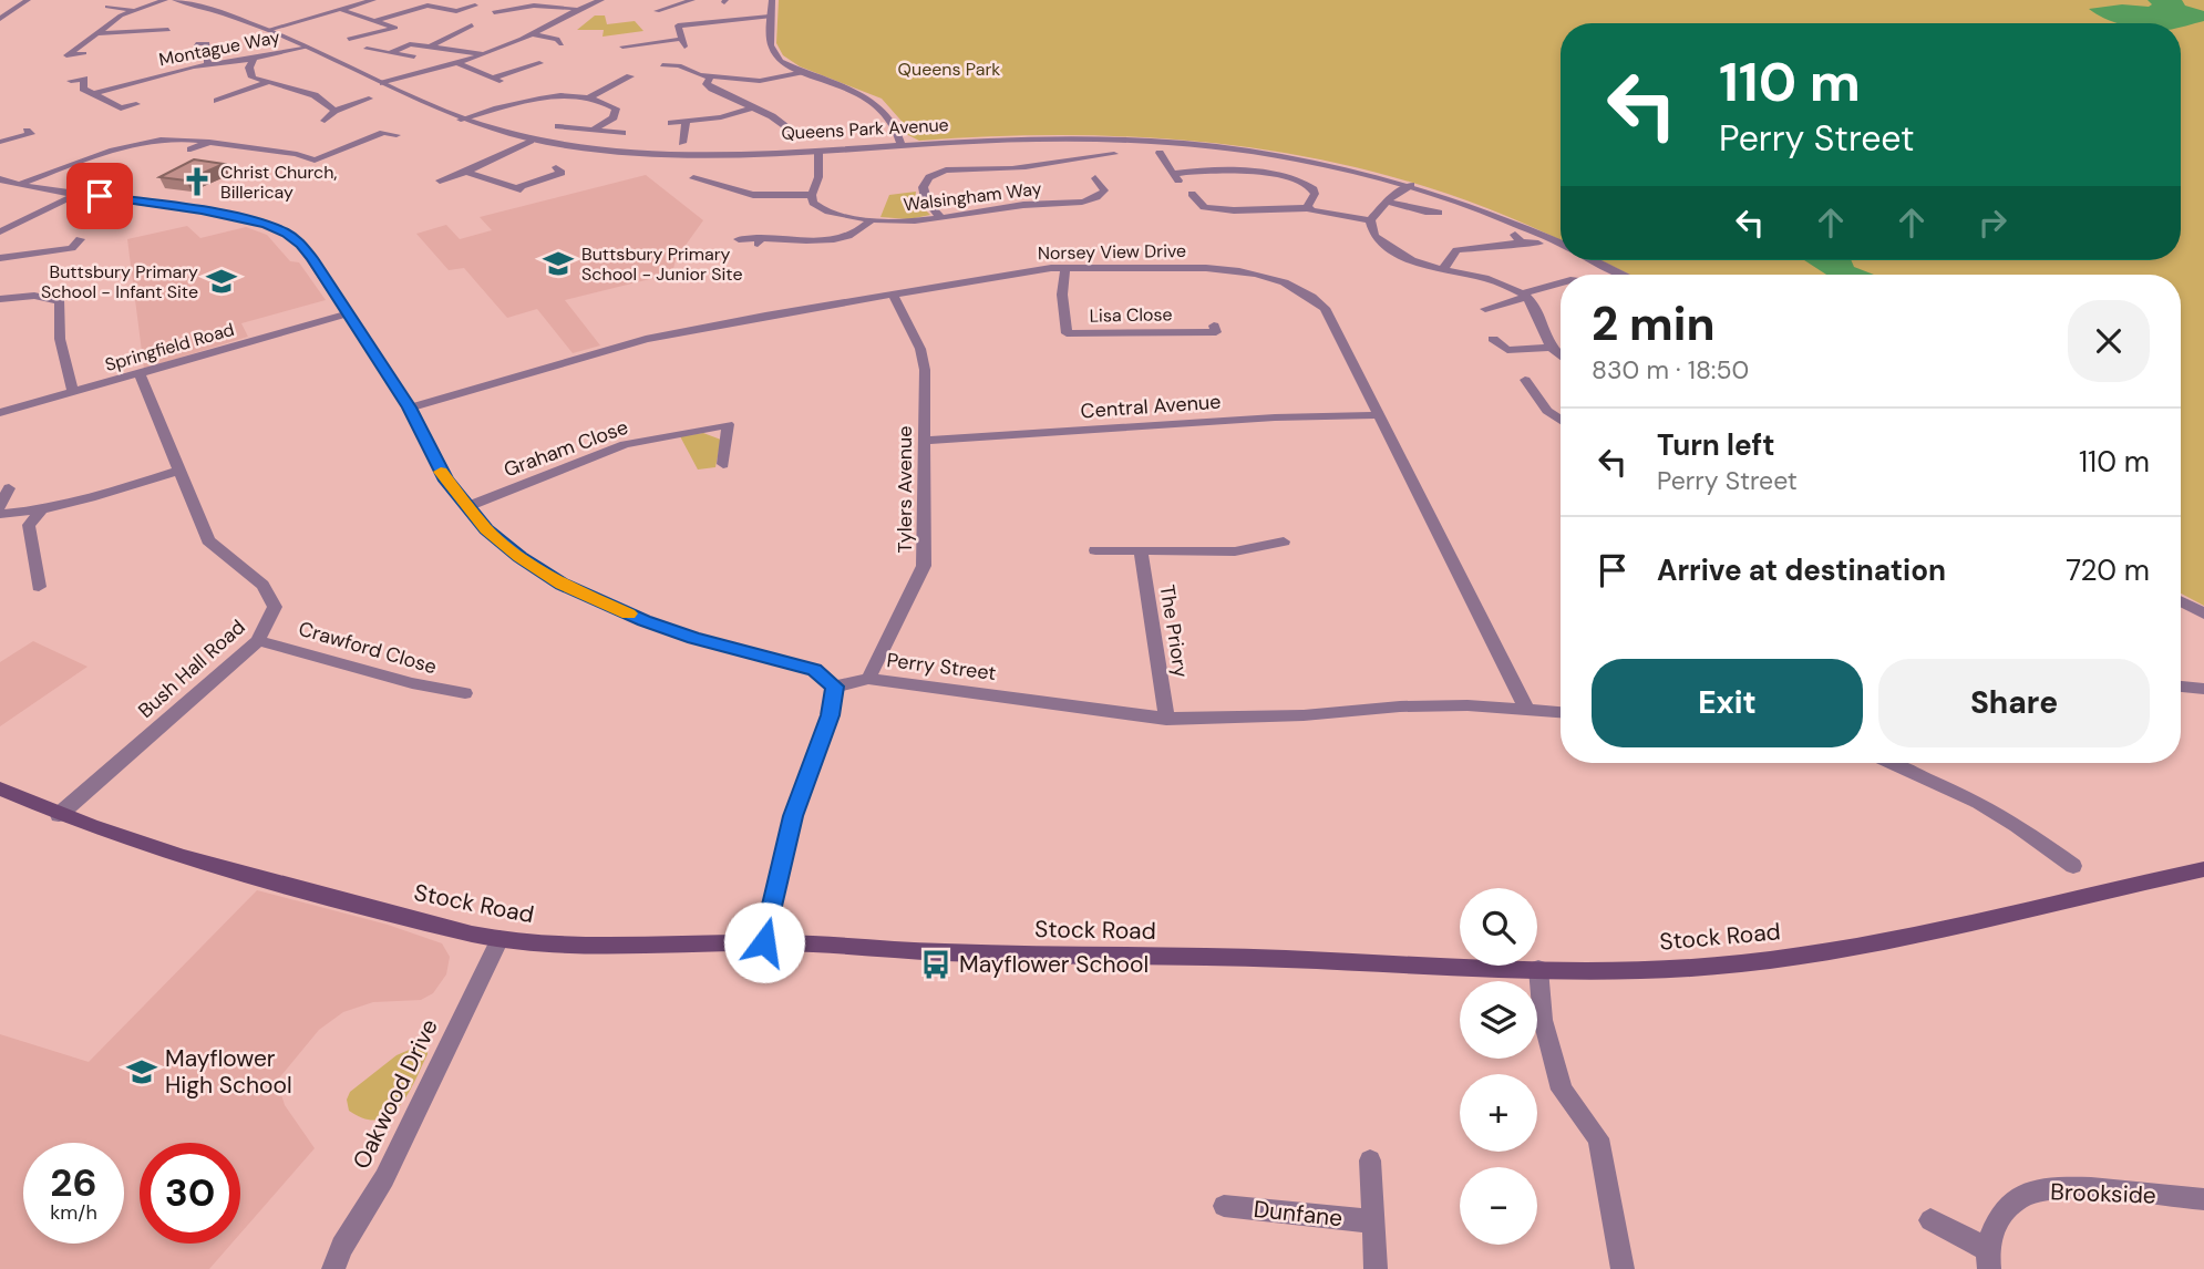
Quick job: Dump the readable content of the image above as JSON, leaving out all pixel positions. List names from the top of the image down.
{
  "streets": {
    "main road": ["Stock Road"],
    "street": [
      "Montague Way",
      "Queens Park Avenue",
      "Walsingham Way",
      "Norsey View Drive",
      "Lisa Close",
      "Springfield Road",
      "Central Avenue",
      "Graham Close",
      "Tylers Avenue",
      "The Priory",
      "Crawford Close",
      "Perry Street",
      "Bush Hall Road",
      "Oakwood Drive",
      "Brookside",
      "Dunfane"
    ]
  },
  "crossings": [
    ["Montague Way", "Queens Park Avenue"],
    ["Norsey View Drive", "Lisa Close"],
    ["Norsey View Drive", "Central Avenue"],
    ["Norsey View Drive", "Tylers Avenue"],
    ["Norsey View Drive", "Perry Street"],
    ["Springfield Road", "Bush Hall Road"],
    ["Central Avenue", "Tylers Avenue"],
    ["Tylers Avenue", "Perry Street"],
    ["The Priory", "Perry Street"],
    ["Crawford Close", "Bush Hall Road"],
    ["Bush Hall Road", "Stock Road"],
    ["Stock Road", "Oakwood Drive"]
  ],
  "parks": ["Queens Park"],
  "places": {
    "church": ["Christ Church, Billericay"],
    "school or university": ["Buttsbury Primary School - Junior Site", "Buttsbury Primary School - Infant Site", "Mayflower High School"],
    "bus stop": ["Mayflower School"]
  },
  "page": {
    "turn": ["110 m", "Perry Street"],
    "heading": ["2 min", "830 m · 18:50"],
    "list": [
      {
        "name": "Turn left",
        "note": "Perry Street",
        "value": "110 m"
      },
      {
        "name": "Arrive at destination",
        "value": "720 m"
      }
    ],
    "buttons": ["Exit", "Share"],
    "map_buttons": ["+", "−"],
    "speed": "26 km/h",
    "limit": "30"
  }
}
